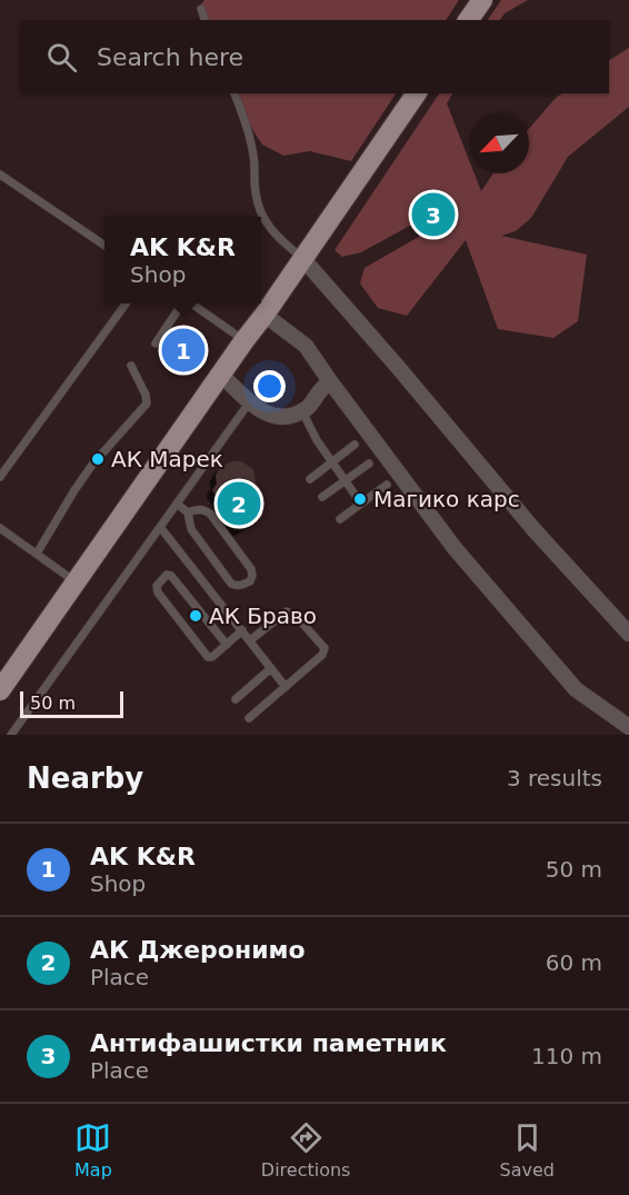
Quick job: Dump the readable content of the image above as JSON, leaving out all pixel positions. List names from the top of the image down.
{
  "places": ["АК Марек", "Магико карс", "АК Браво"],
  "scale_bar": "50 m",
  "north": "bottom left",
  "page": {
    "search": "Search here",
    "pins": ["3", "1", "2"],
    "popup": ["AK K&R", "Shop"],
    "scale": "50 m",
    "heading": ["Nearby", "3 results"],
    "list": [
      {
        "mark": "1",
        "name": "AK K&R",
        "note": "Shop",
        "value": "50 m"
      },
      {
        "mark": "2",
        "name": "АК Джеронимо",
        "note": "Place",
        "value": "60 m"
      },
      {
        "mark": "3",
        "name": "Антифашистки паметник",
        "note": "Place",
        "value": "110 m"
      }
    ],
    "nav": ["Map", "Directions", "Saved"]
  }
}
